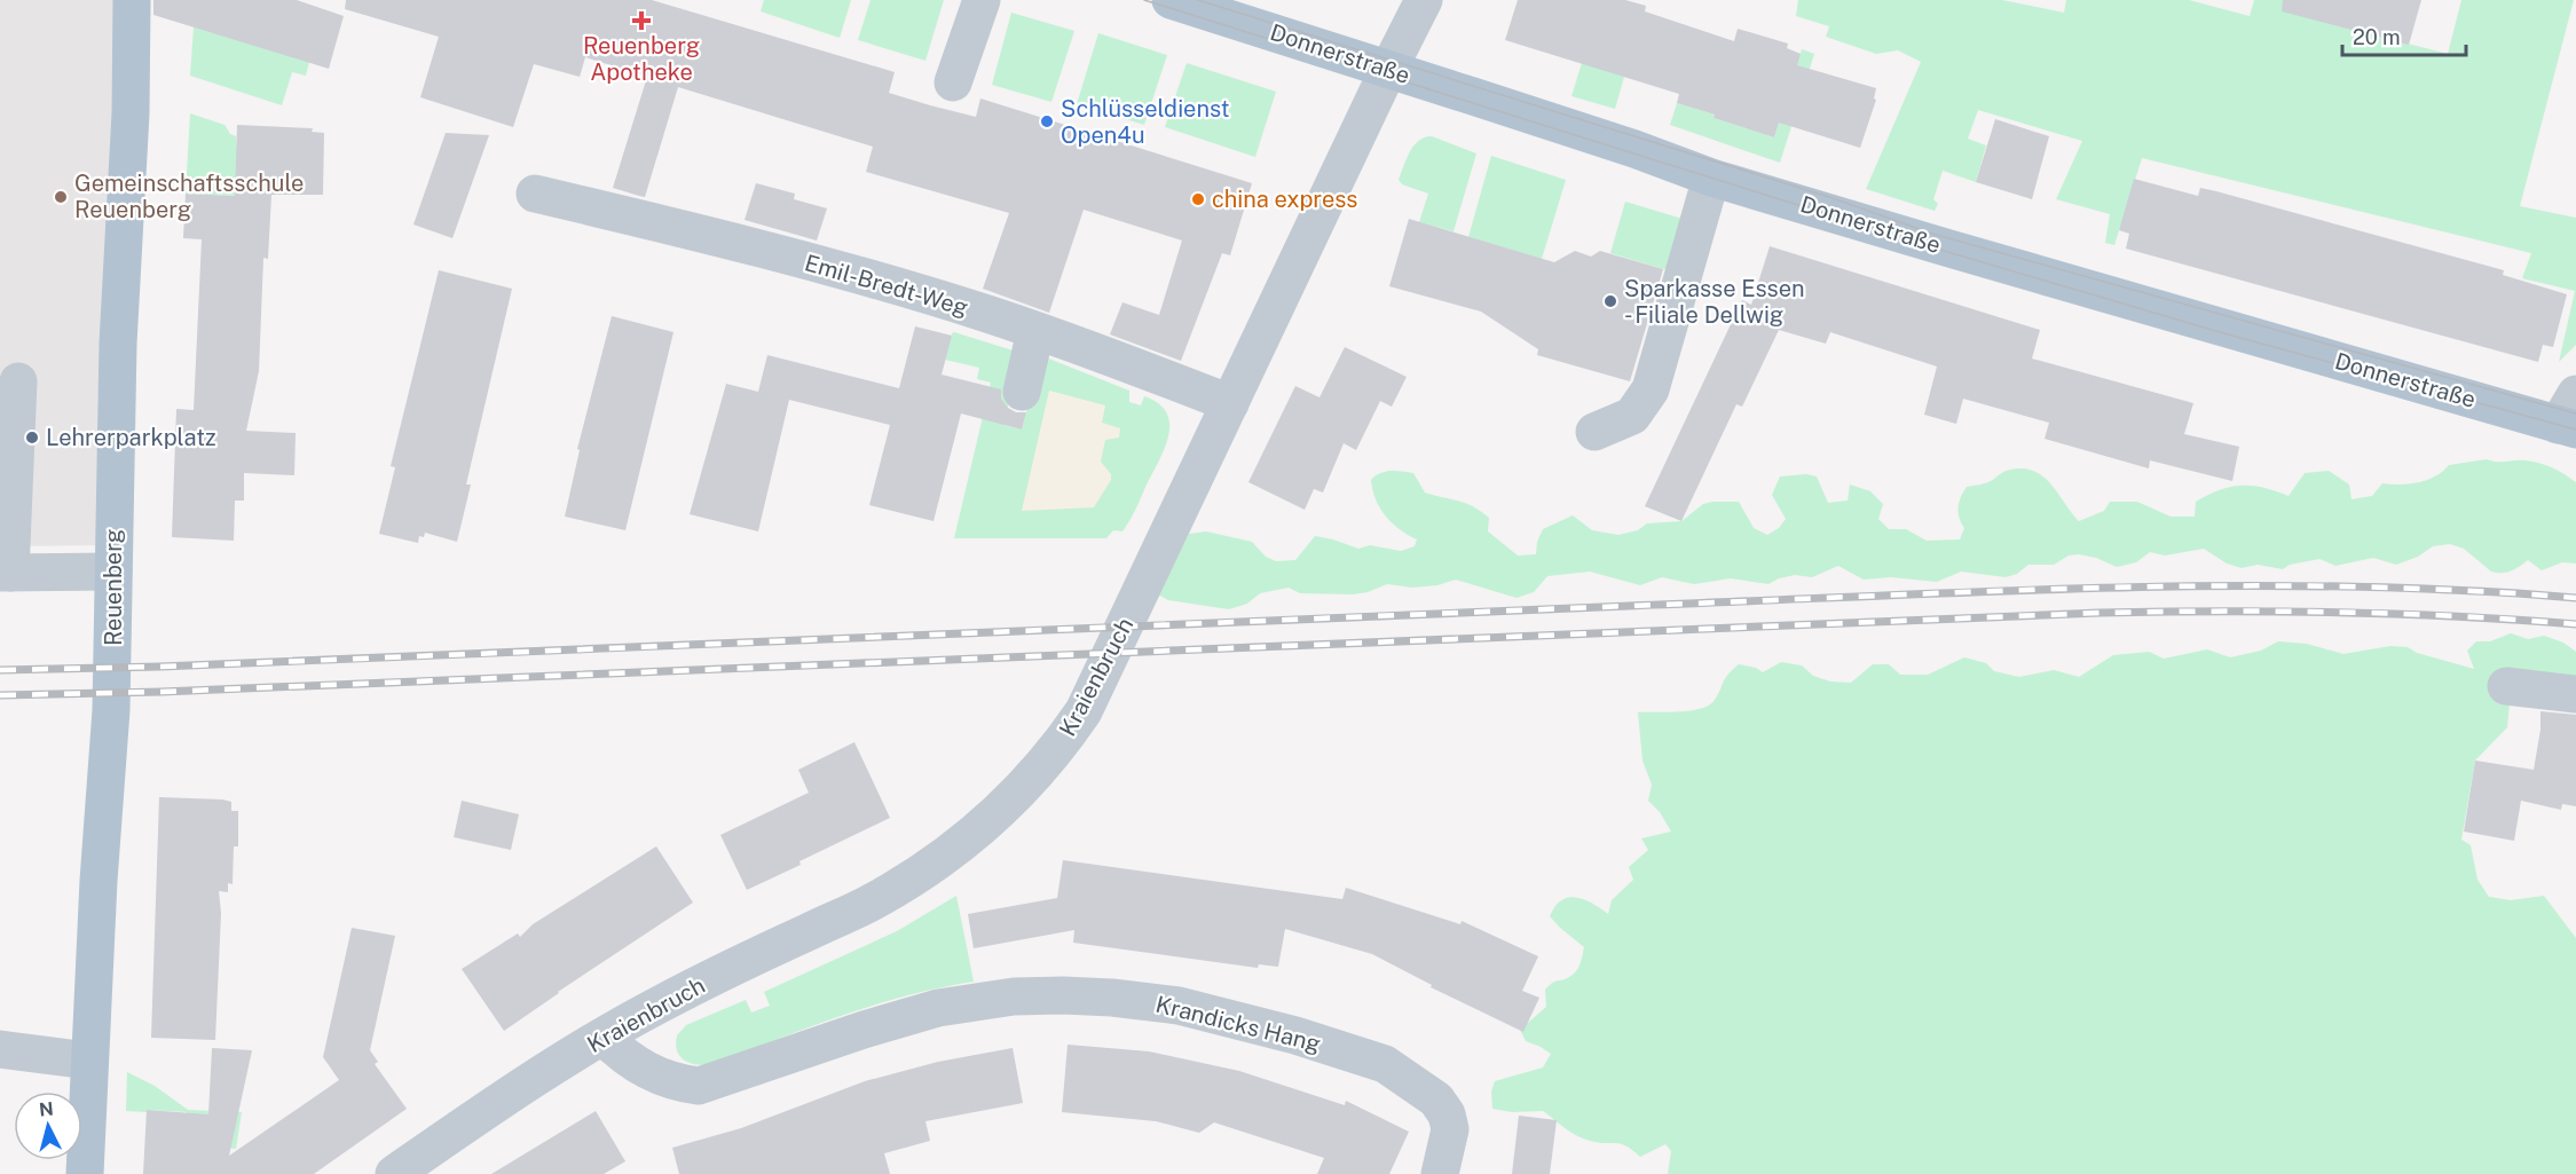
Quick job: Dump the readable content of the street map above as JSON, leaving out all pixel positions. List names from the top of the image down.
{
  "streets": {
    "main road": ["Donnerstraße", "Reuenberg"],
    "street": ["Emil-Bredt-Weg", "Kraienbruch", "Krandicks Hang"]
  },
  "crossings": [
    ["Donnerstraße", "Kraienbruch"],
    ["Emil-Bredt-Weg", "Kraienbruch"],
    ["Kraienbruch", "Krandicks Hang"]
  ],
  "places": {
    "health": ["Reuenberg Apotheke"],
    "other": [
      "Schlüsseldienst Open4u",
      "Gemeinschaftsschule Reuenberg",
      "china express",
      "Sparkasse Essen - Filiale Dellwig",
      "Lehrerparkplatz"
    ]
  },
  "scale_bar": "20 m",
  "north": "top"
}
